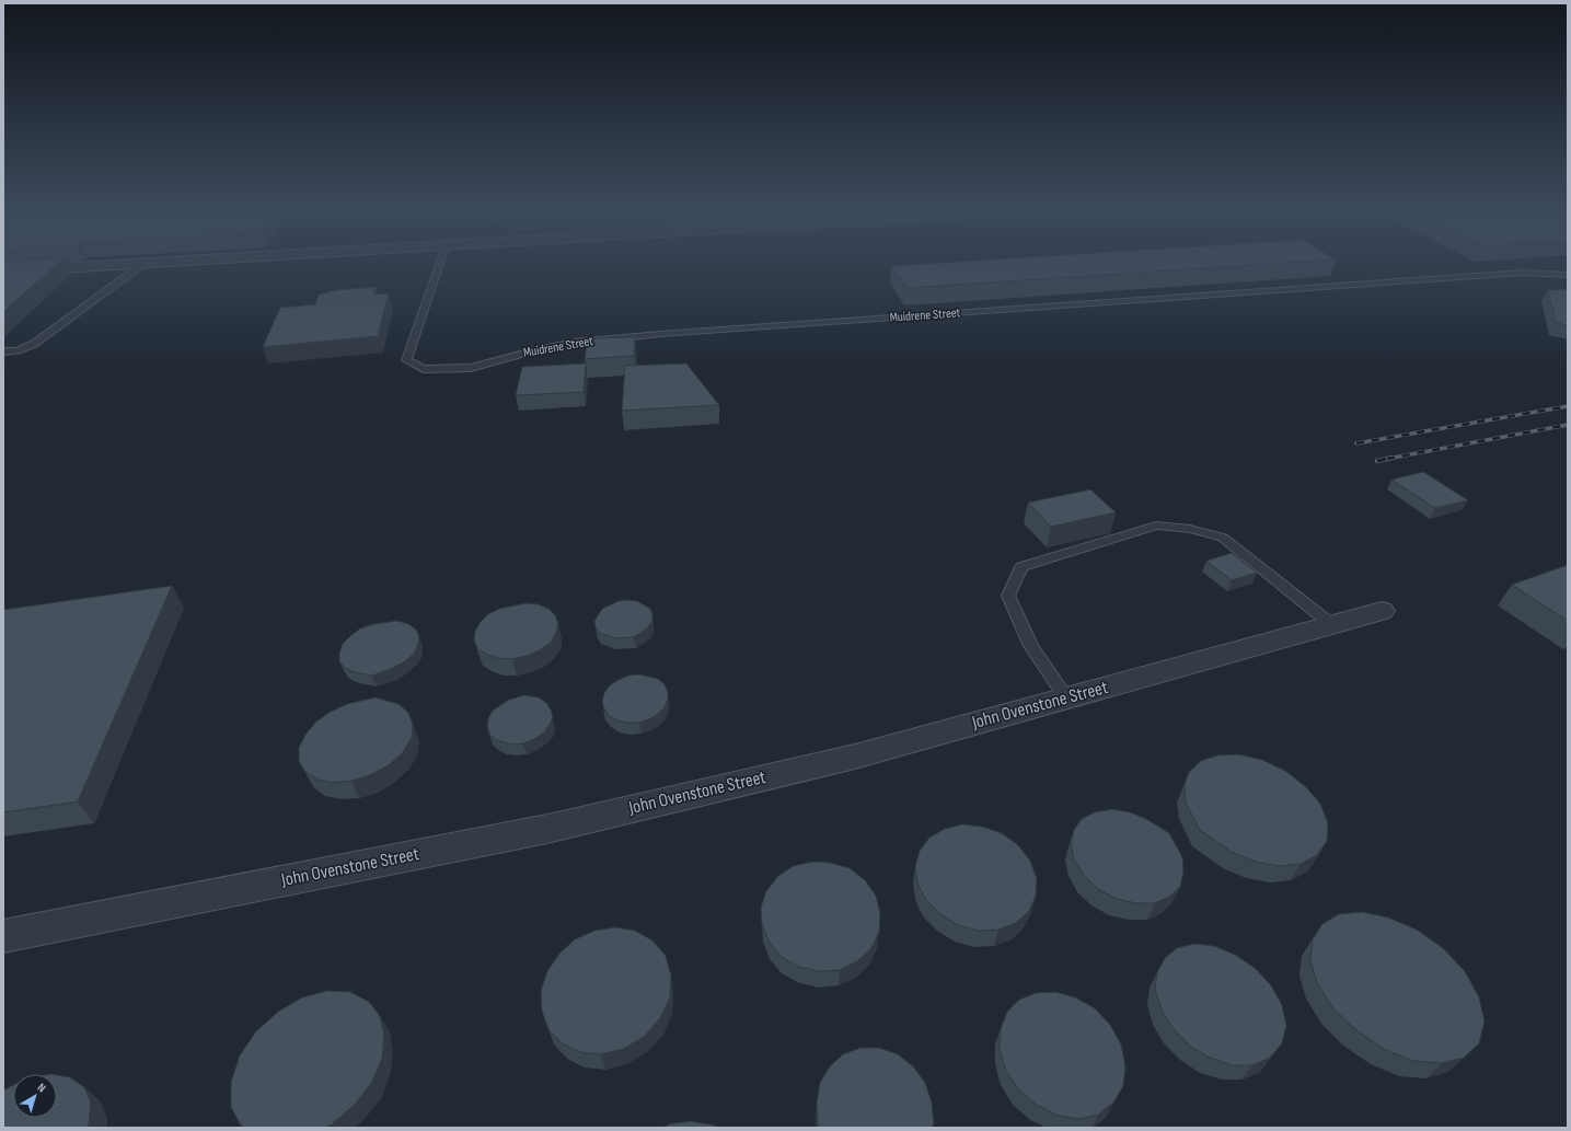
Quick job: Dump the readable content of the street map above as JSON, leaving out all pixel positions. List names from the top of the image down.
{
  "streets": {
    "street": ["John Ovenstone Street"],
    "lane": ["Muidrene Street"]
  },
  "north": "top right"
}
